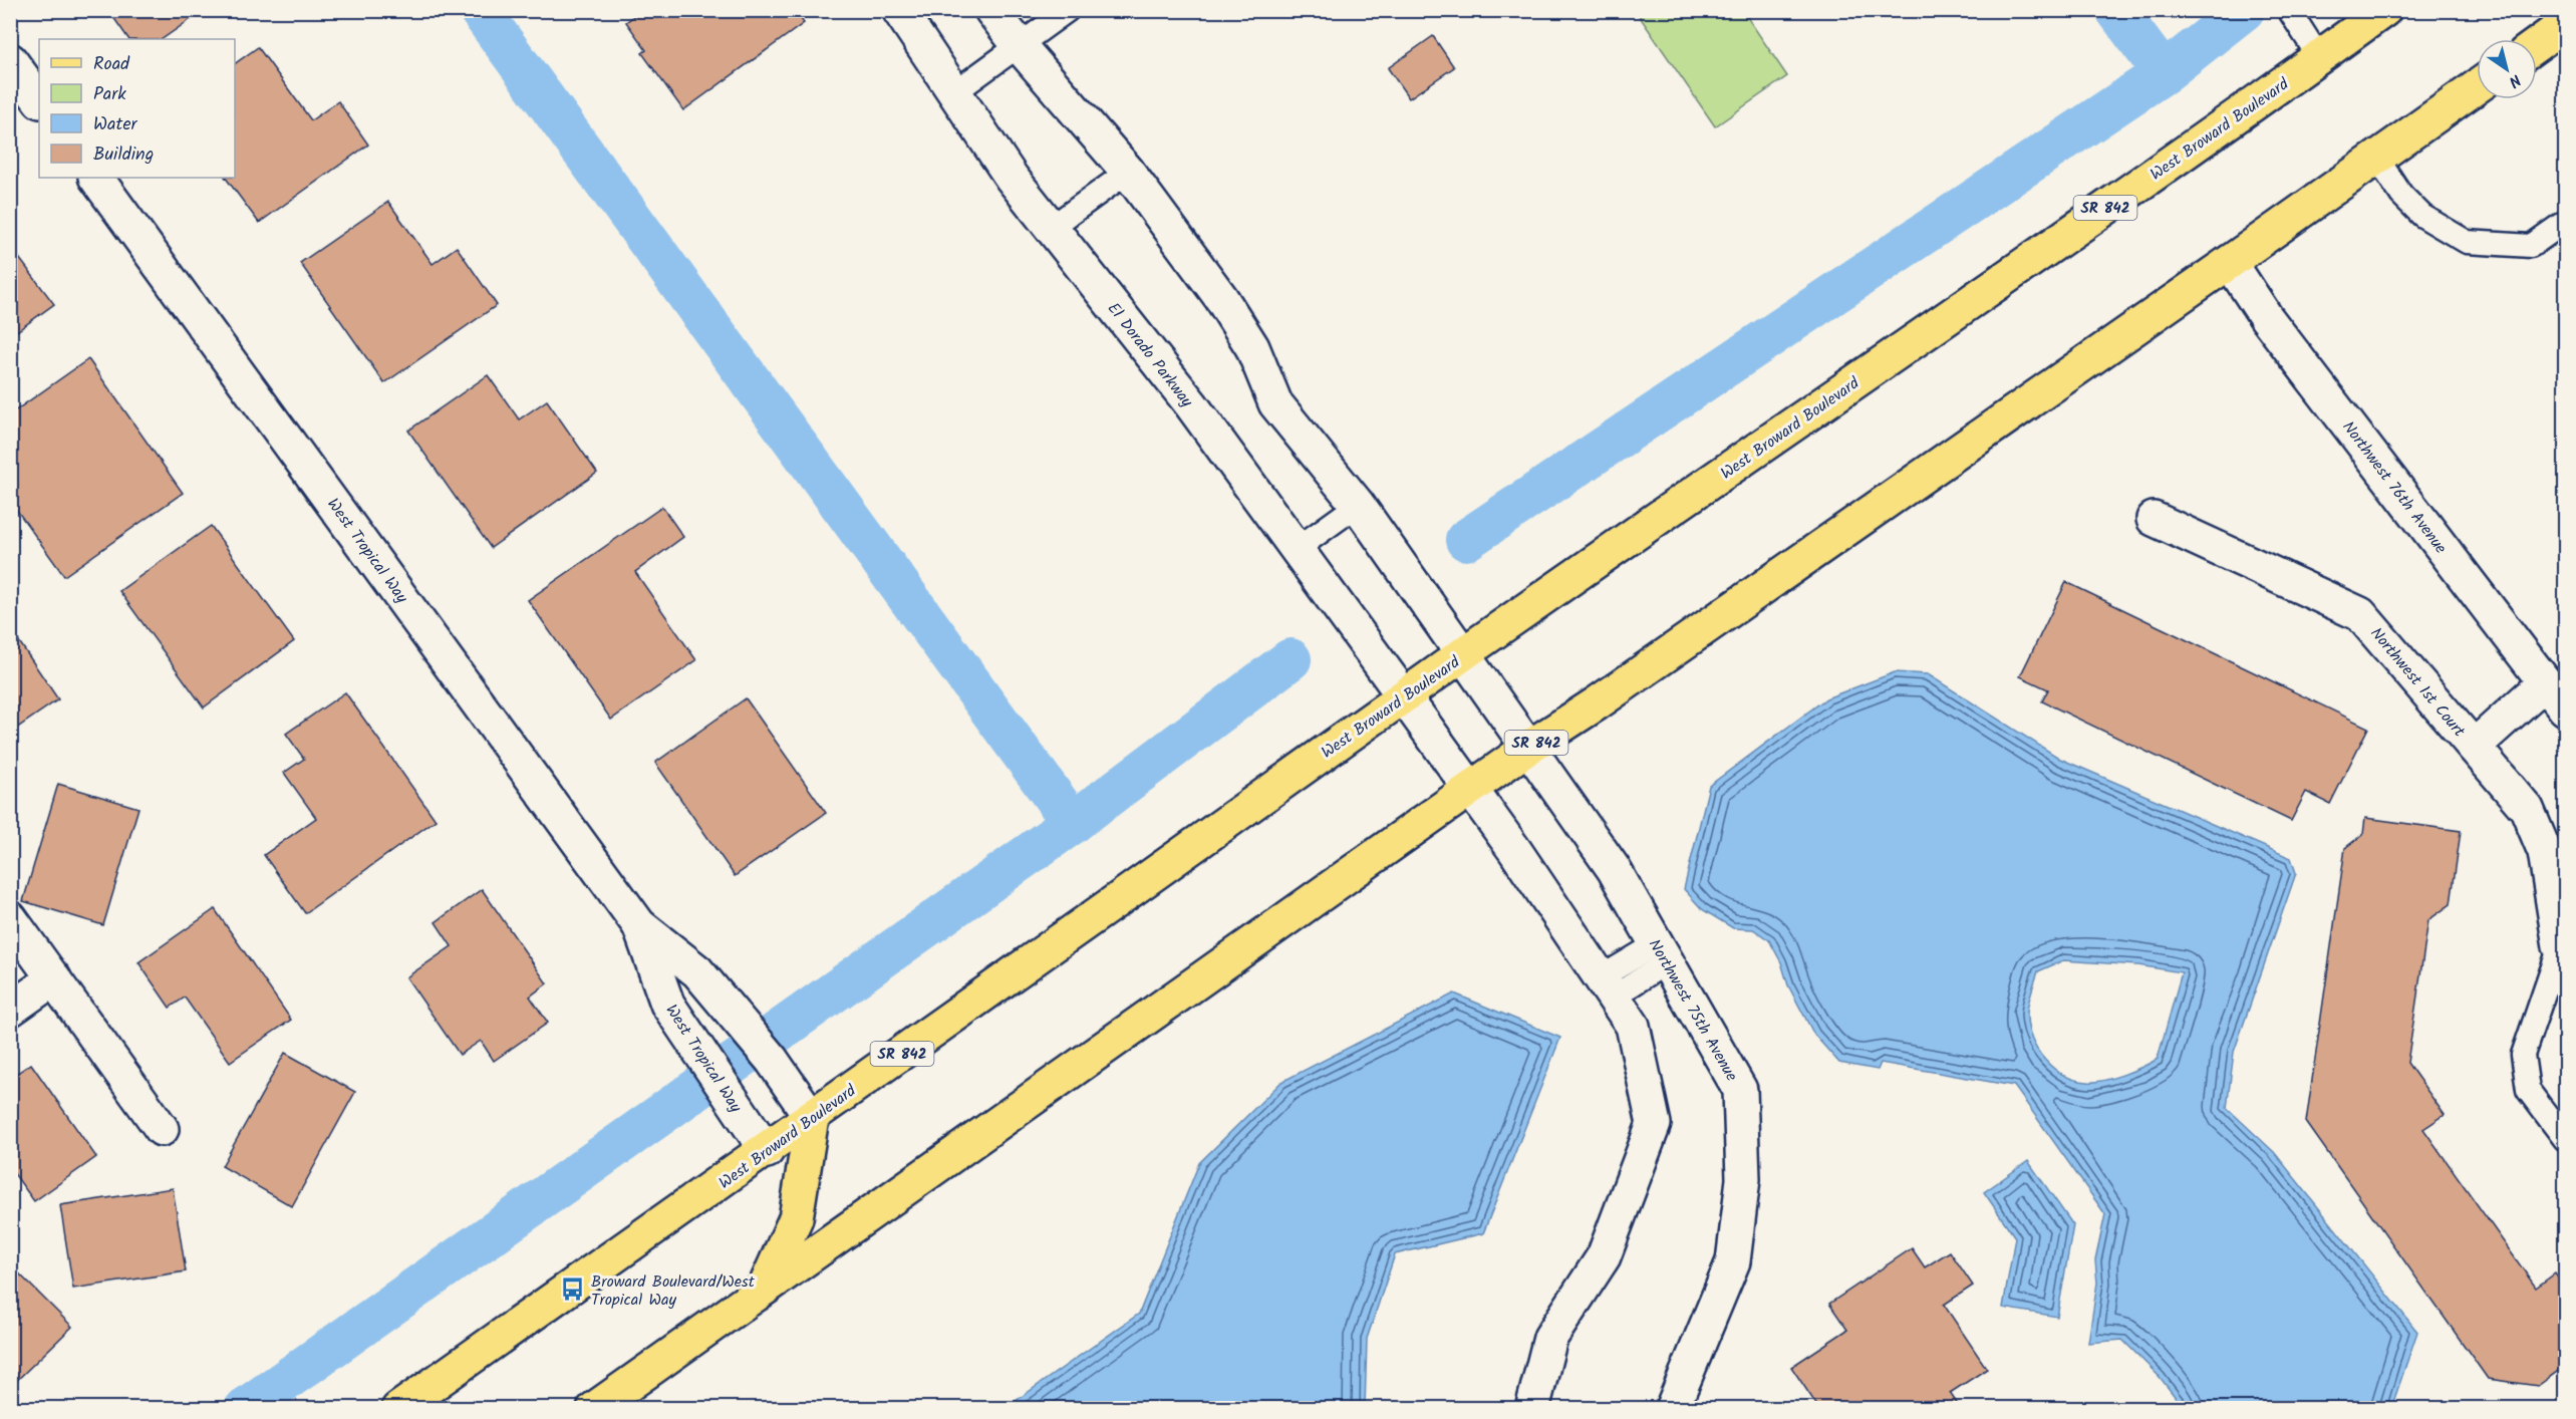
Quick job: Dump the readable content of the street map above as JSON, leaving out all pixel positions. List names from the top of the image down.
{
  "streets": {
    "main road": ["West Broward Boulevard", "SR 842"],
    "street": [
      "El Dorado Parkway",
      "Northwest 76th Avenue",
      "West Tropical Way",
      "Northwest 1st Court",
      "Northwest 75th Avenue"
    ]
  },
  "crossings": [
    ["West Broward Boulevard", "El Dorado Parkway"],
    ["West Broward Boulevard", "West Tropical Way"],
    ["West Broward Boulevard", "Northwest 75th Avenue"],
    ["SR 842", "Northwest 76th Avenue"],
    ["SR 842", "Northwest 75th Avenue"]
  ],
  "places": {
    "bus stop": ["Broward Boulevard/West Tropical Way"]
  },
  "legend": [
    "Road",
    "Park",
    "Water",
    "Building"
  ],
  "north": "bottom right"
}
